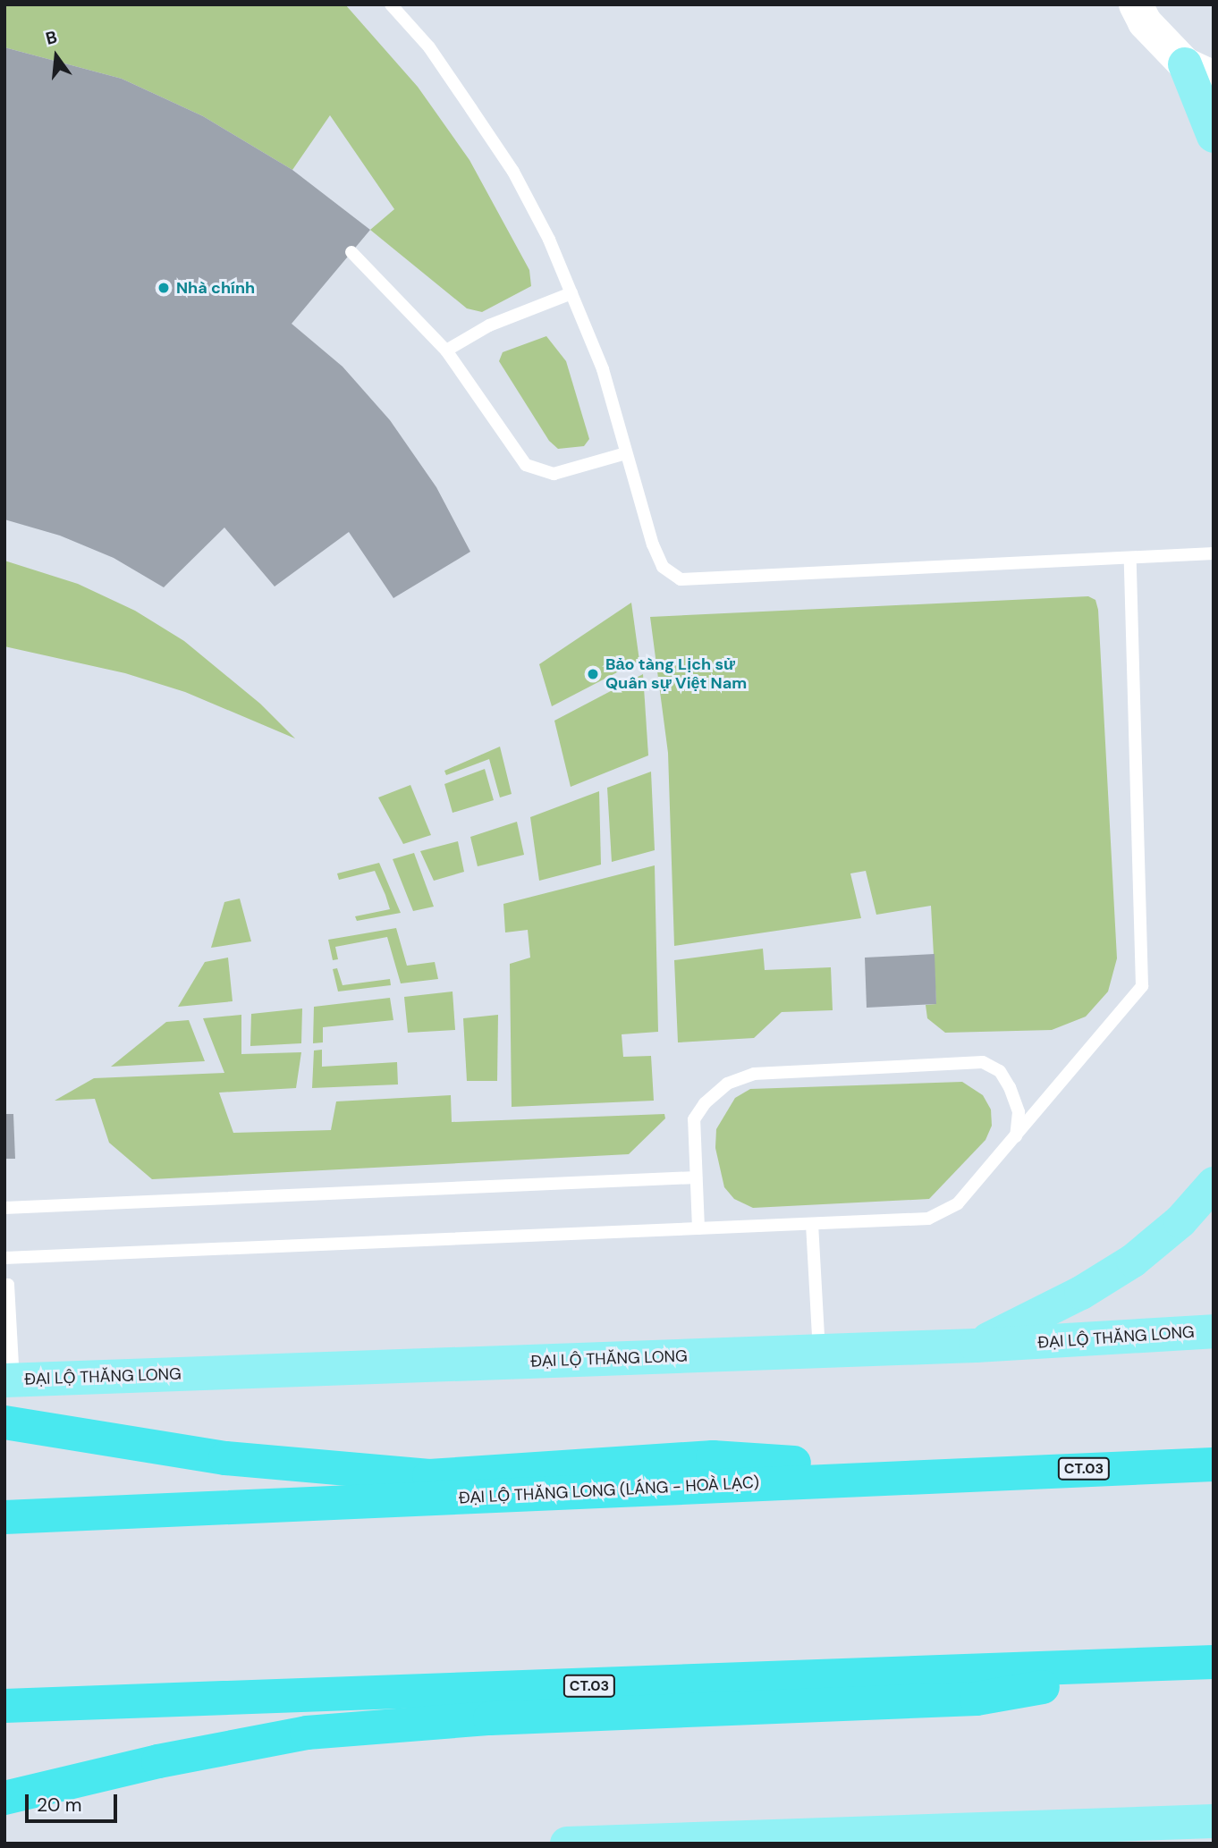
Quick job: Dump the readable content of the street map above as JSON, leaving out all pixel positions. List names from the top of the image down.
{
  "streets": {
    "highway": ["CT.03", "ĐẠI LỘ THĂNG LONG (LÁNG - HOÀ LẠC)"],
    "main road": ["ĐẠI LỘ THĂNG LONG"]
  },
  "places": ["Nhà chính", "Bảo tàng Lịch sử Quân sự Việt Nam"],
  "scale_bar": "20 m",
  "north": "top"
}
